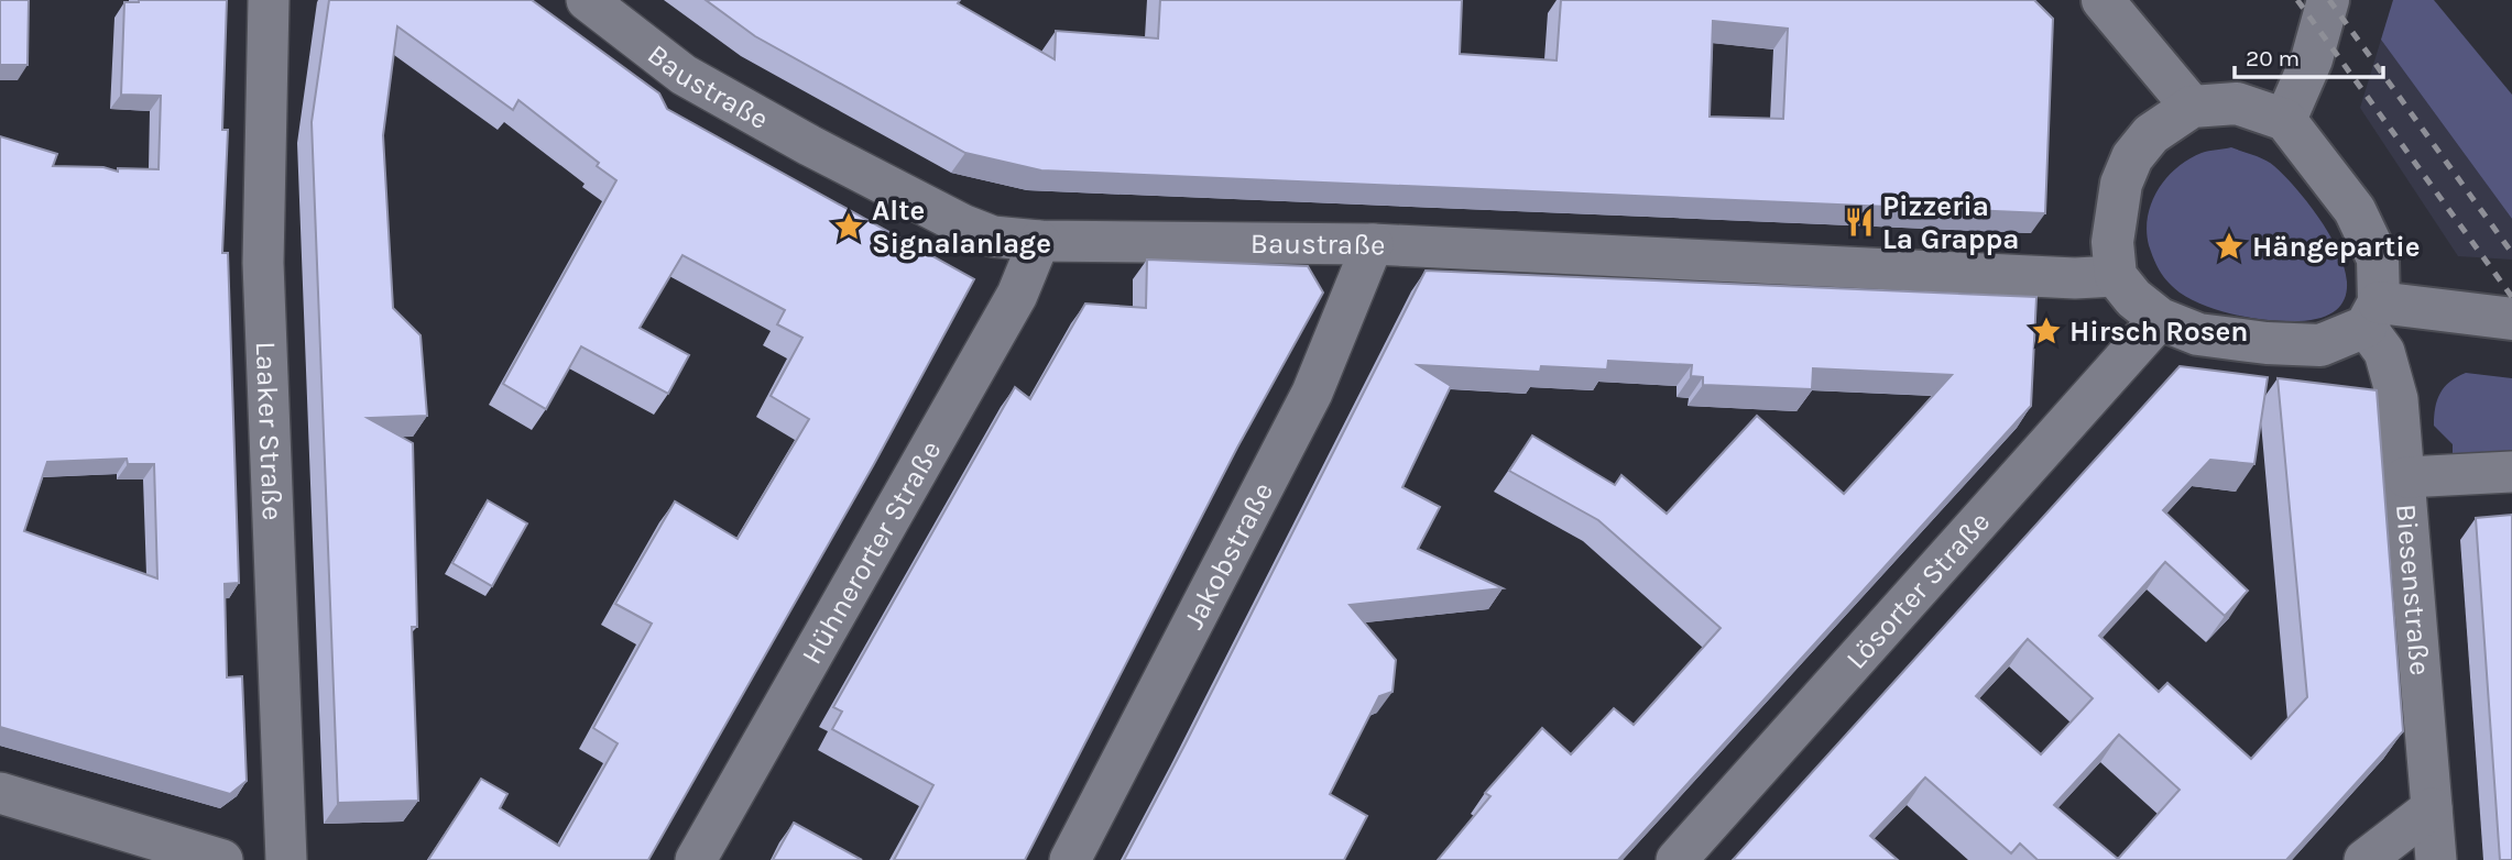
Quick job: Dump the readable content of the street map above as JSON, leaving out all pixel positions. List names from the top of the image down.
{
  "streets": {
    "street": [
      "Baustraße",
      "Laaker Straße",
      "Hühnerorter Straße",
      "Jakobstraße",
      "Lösorter Straße",
      "Biesenstraße"
    ]
  },
  "crossings": [
    ["Baustraße", "Hühnerorter Straße"],
    ["Baustraße", "Jakobstraße"],
    ["Baustraße", "Lösorter Straße"],
    ["Baustraße", "Biesenstraße"],
    ["Lösorter Straße", "Biesenstraße"]
  ],
  "places": {
    "restaurant": ["Pizzeria La Grappa"],
    "place": ["Alte Signalanlage", "Hängepartie", "Hirsch Rosen"]
  },
  "scale_bar": "20 m"
}
